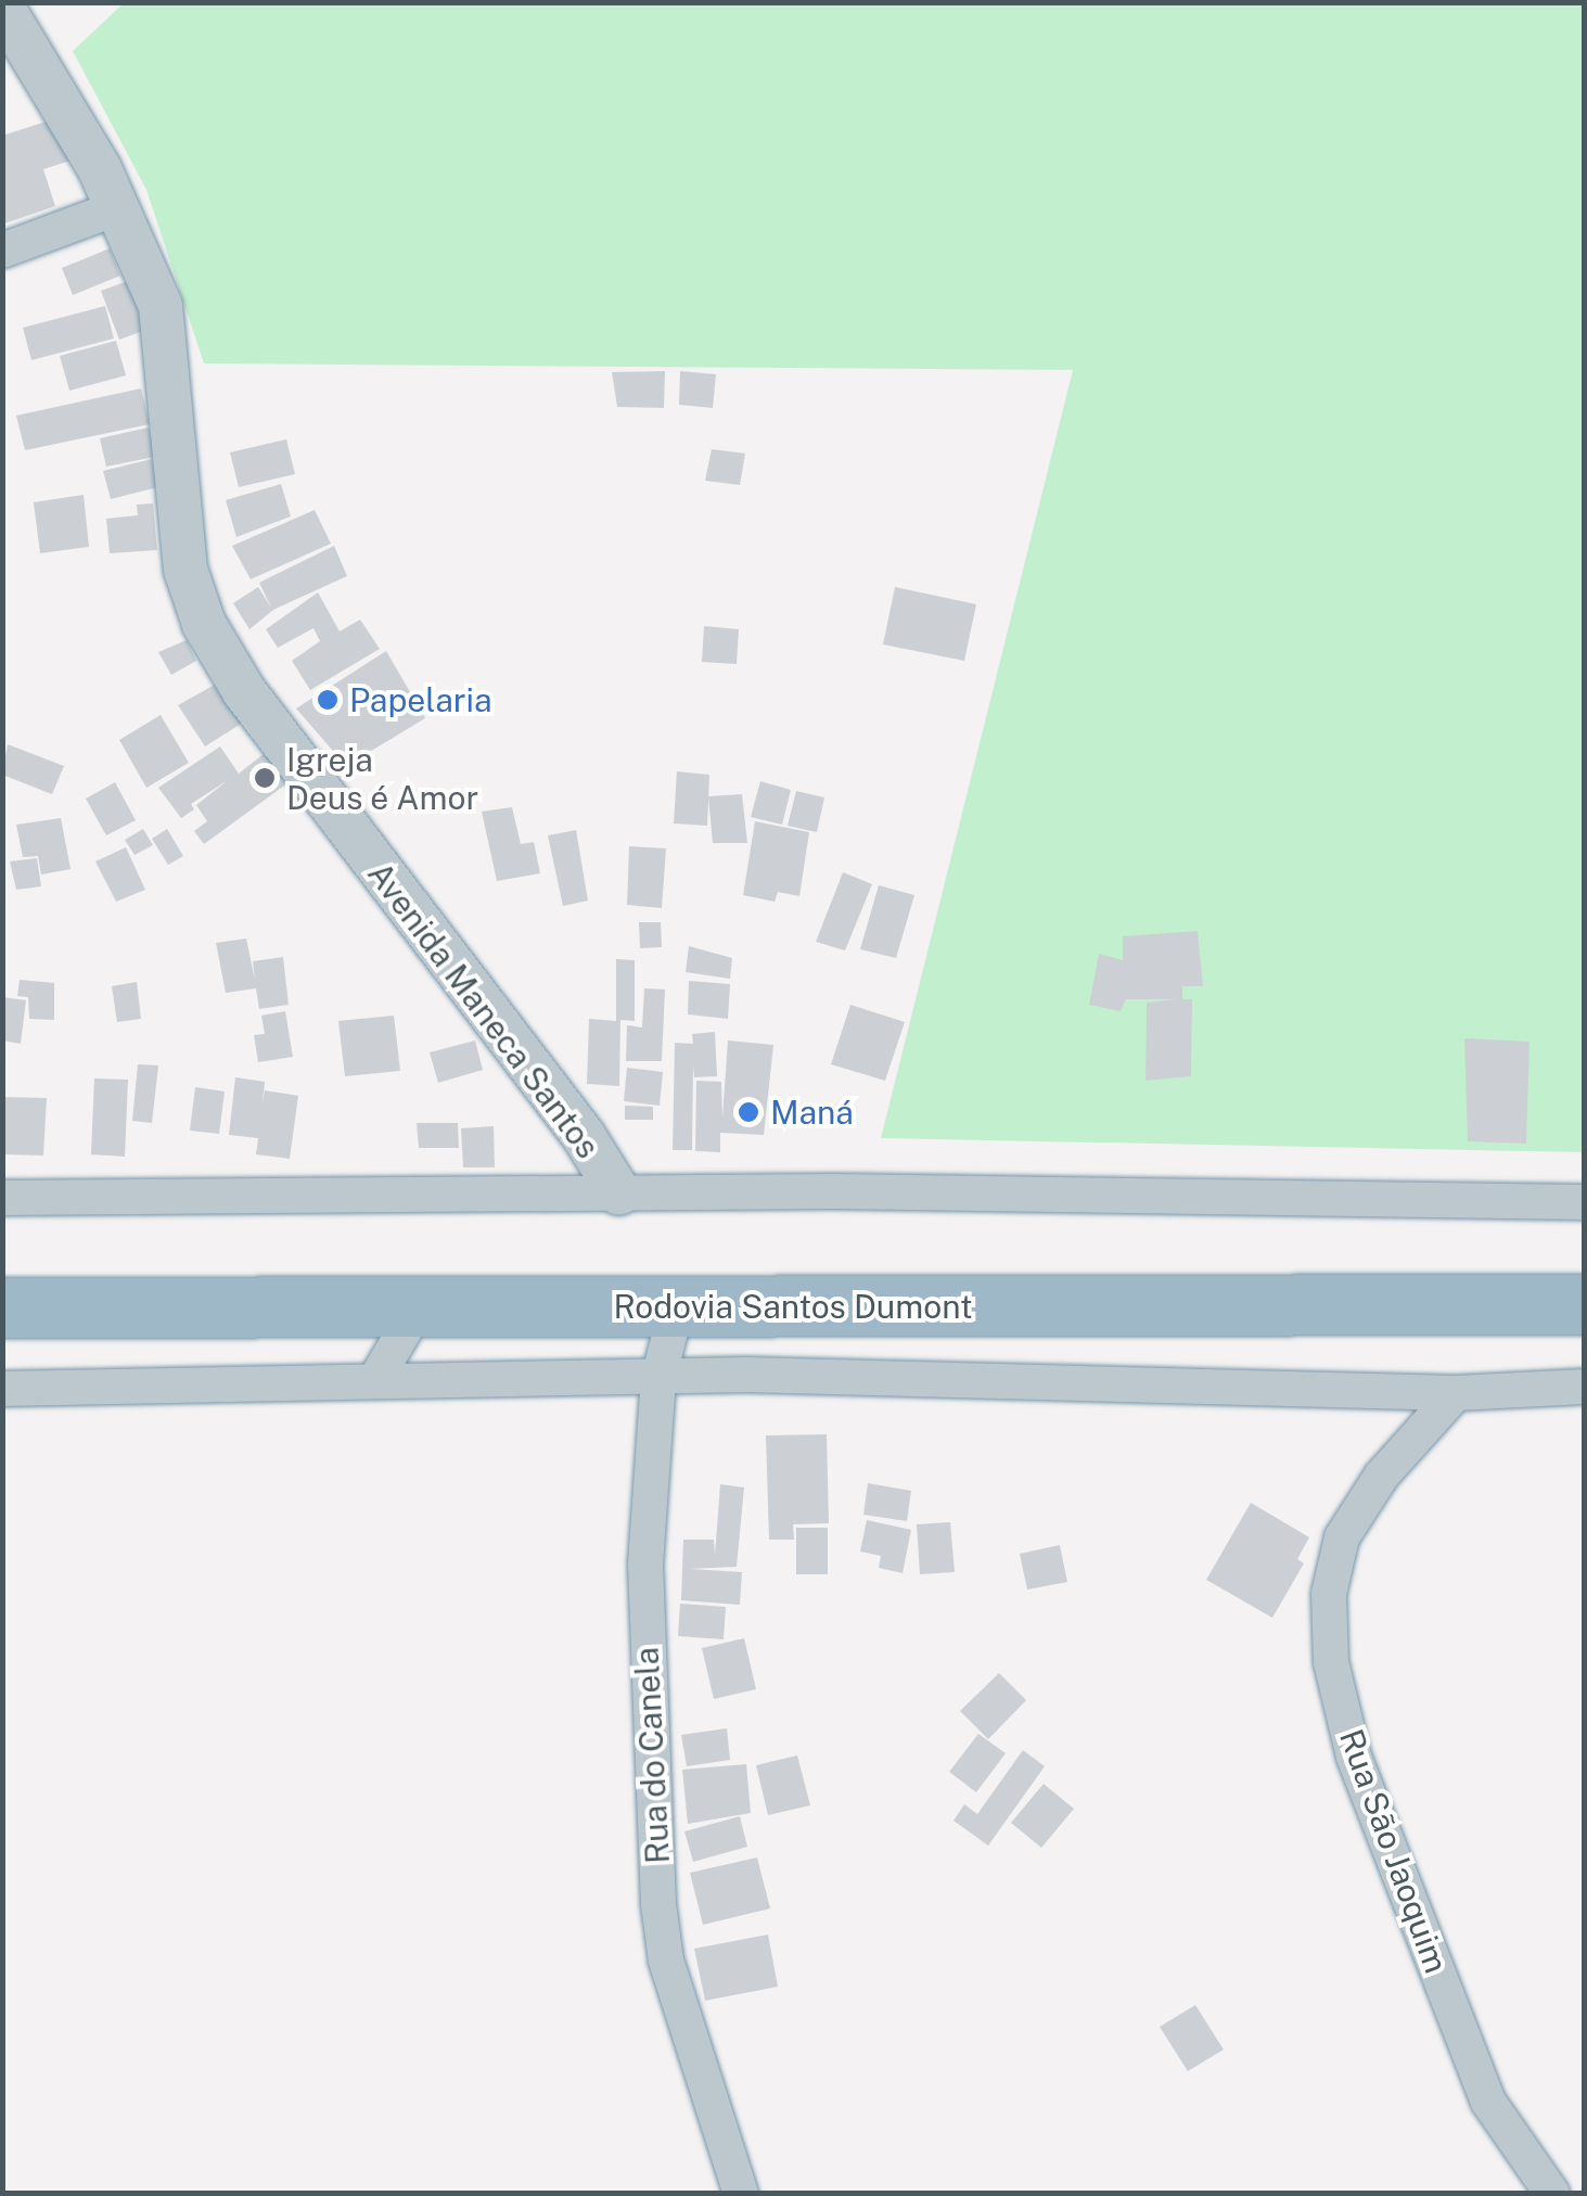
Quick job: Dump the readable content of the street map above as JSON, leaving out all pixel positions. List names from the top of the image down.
{
  "streets": {
    "highway": ["Rodovia Santos Dumont"],
    "street": ["Avenida Maneca Santos", "Rua do Canela", "Rua São Jaoquim"]
  },
  "crossings": [
    ["Rodovia Santos Dumont", "Rua do Canela"]
  ],
  "places": ["Papelaria", "Igreja Deus é Amor", "Maná"]
}
